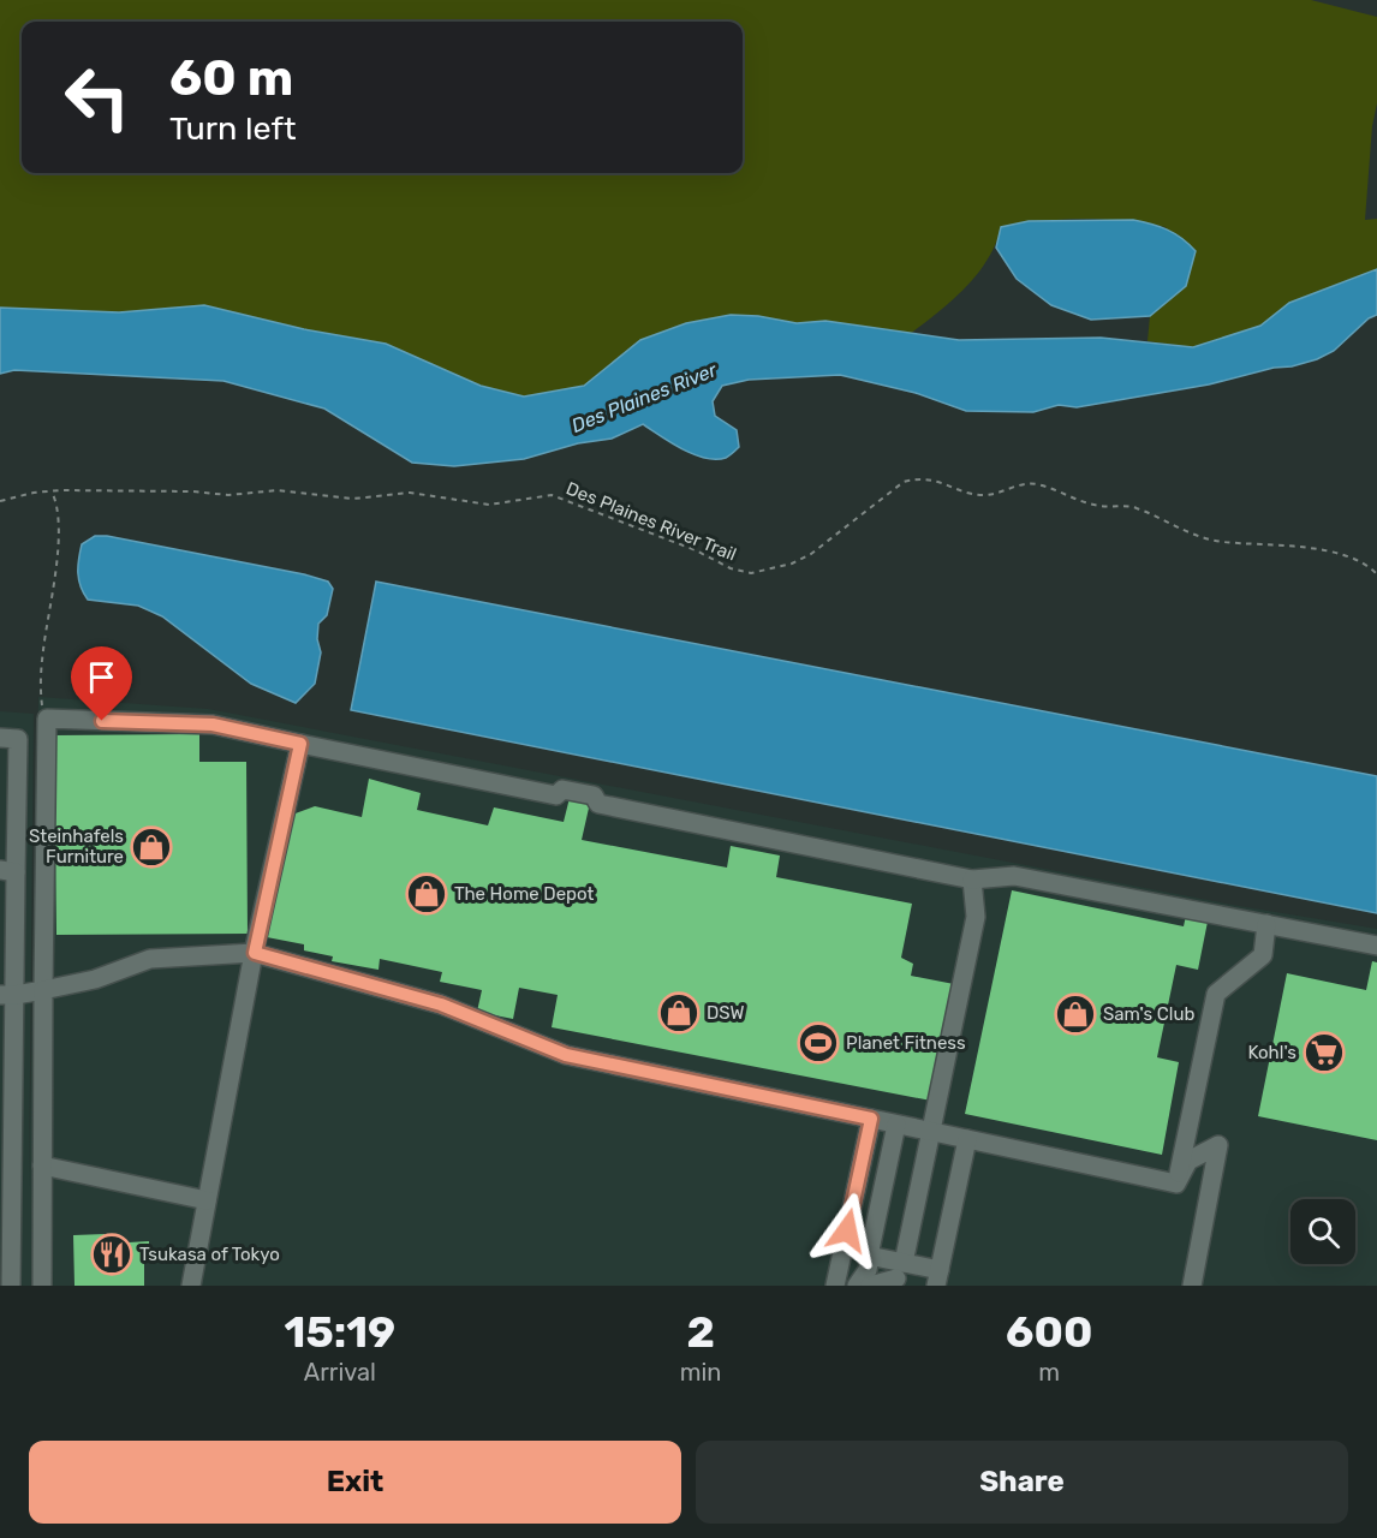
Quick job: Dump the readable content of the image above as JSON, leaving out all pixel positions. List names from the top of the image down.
{
  "streets": {
    "path": ["Des Plaines River Trail"]
  },
  "water": ["Des Plaines River"],
  "places": {
    "shop": [
      "Steinhafels Furniture",
      "The Home Depot",
      "DSW",
      "Sam's Club"
    ],
    "sports": ["Planet Fitness"],
    "supermarket": ["Kohl's"],
    "restaurant": ["Tsukasa of Tokyo"]
  },
  "page": {
    "turn": ["60 m", "Turn left"],
    "eta": [
      "15:19",
      "Arrival",
      "2",
      "min",
      "600",
      "m"
    ],
    "buttons": ["Exit", "Share"]
  }
}
